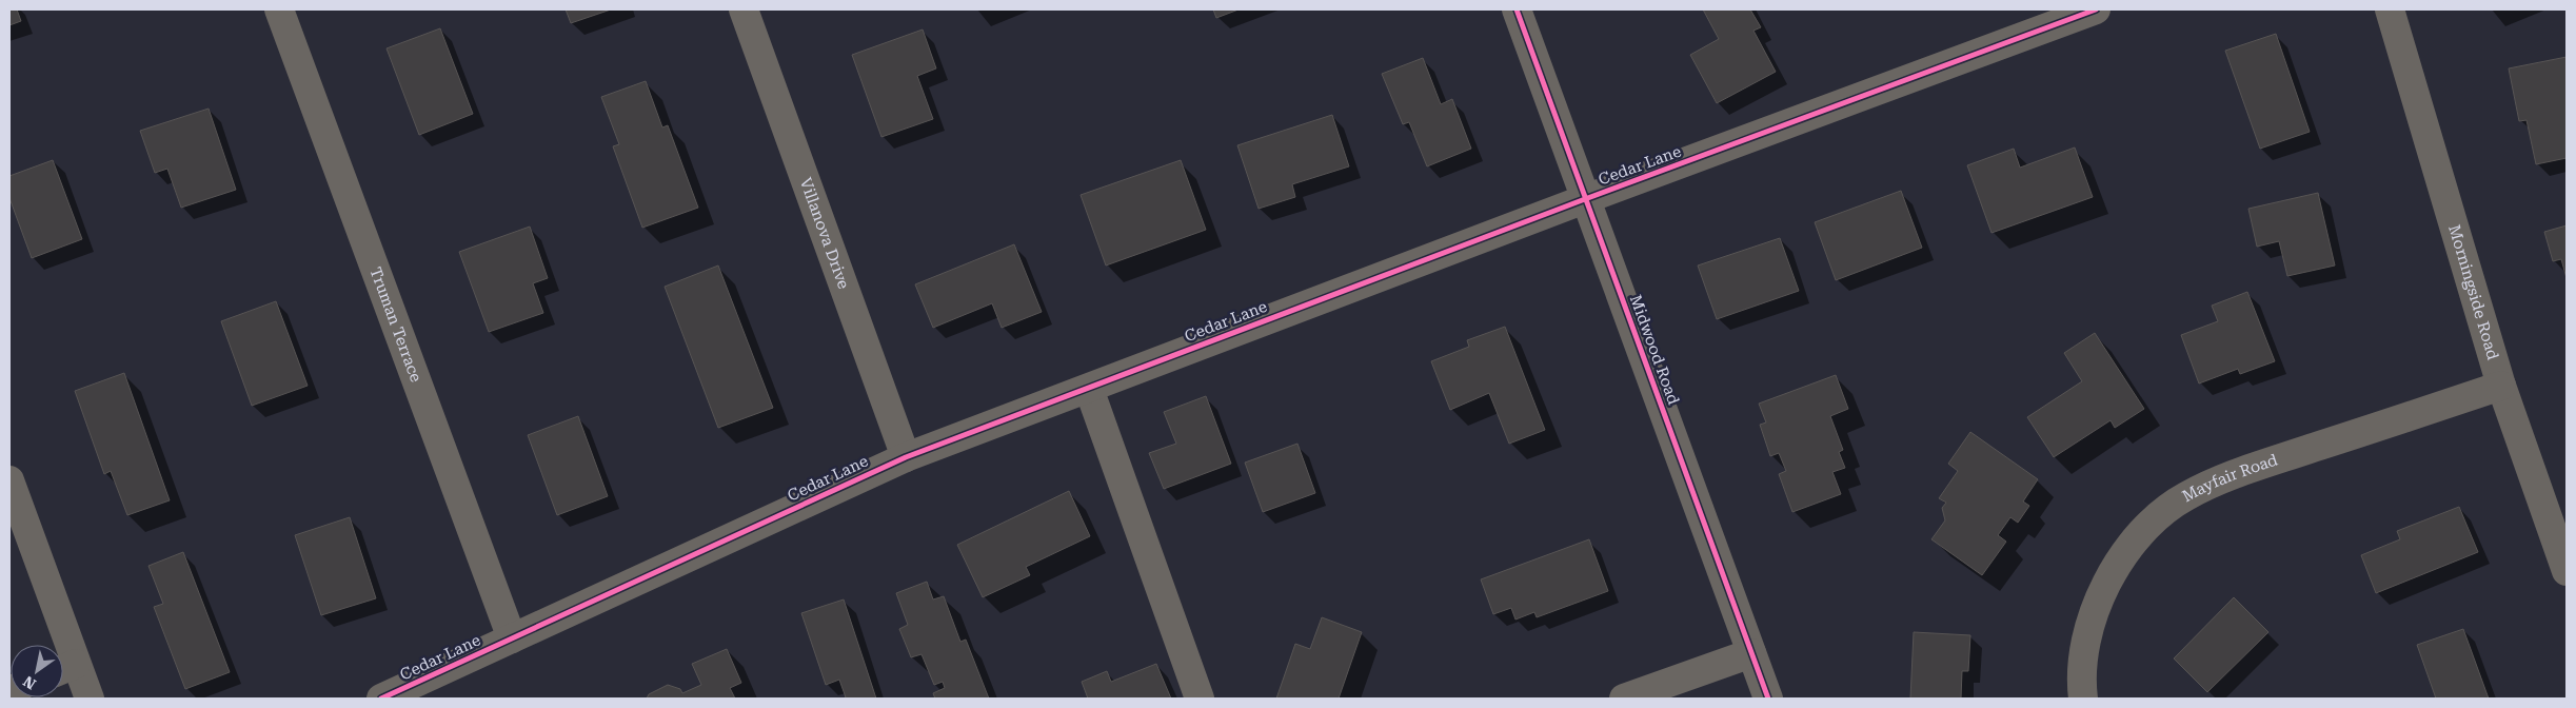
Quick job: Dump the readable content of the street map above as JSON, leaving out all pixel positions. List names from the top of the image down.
{
  "streets": {
    "street": [
      "Cedar Lane",
      "Villanova Drive",
      "Morningside Road",
      "Truman Terrace",
      "Midwood Road",
      "Mayfair Road"
    ]
  },
  "crossings": [
    ["Cedar Lane", "Villanova Drive"],
    ["Cedar Lane", "Truman Terrace"],
    ["Cedar Lane", "Midwood Road"],
    ["Morningside Road", "Mayfair Road"]
  ],
  "north": "bottom left"
}
